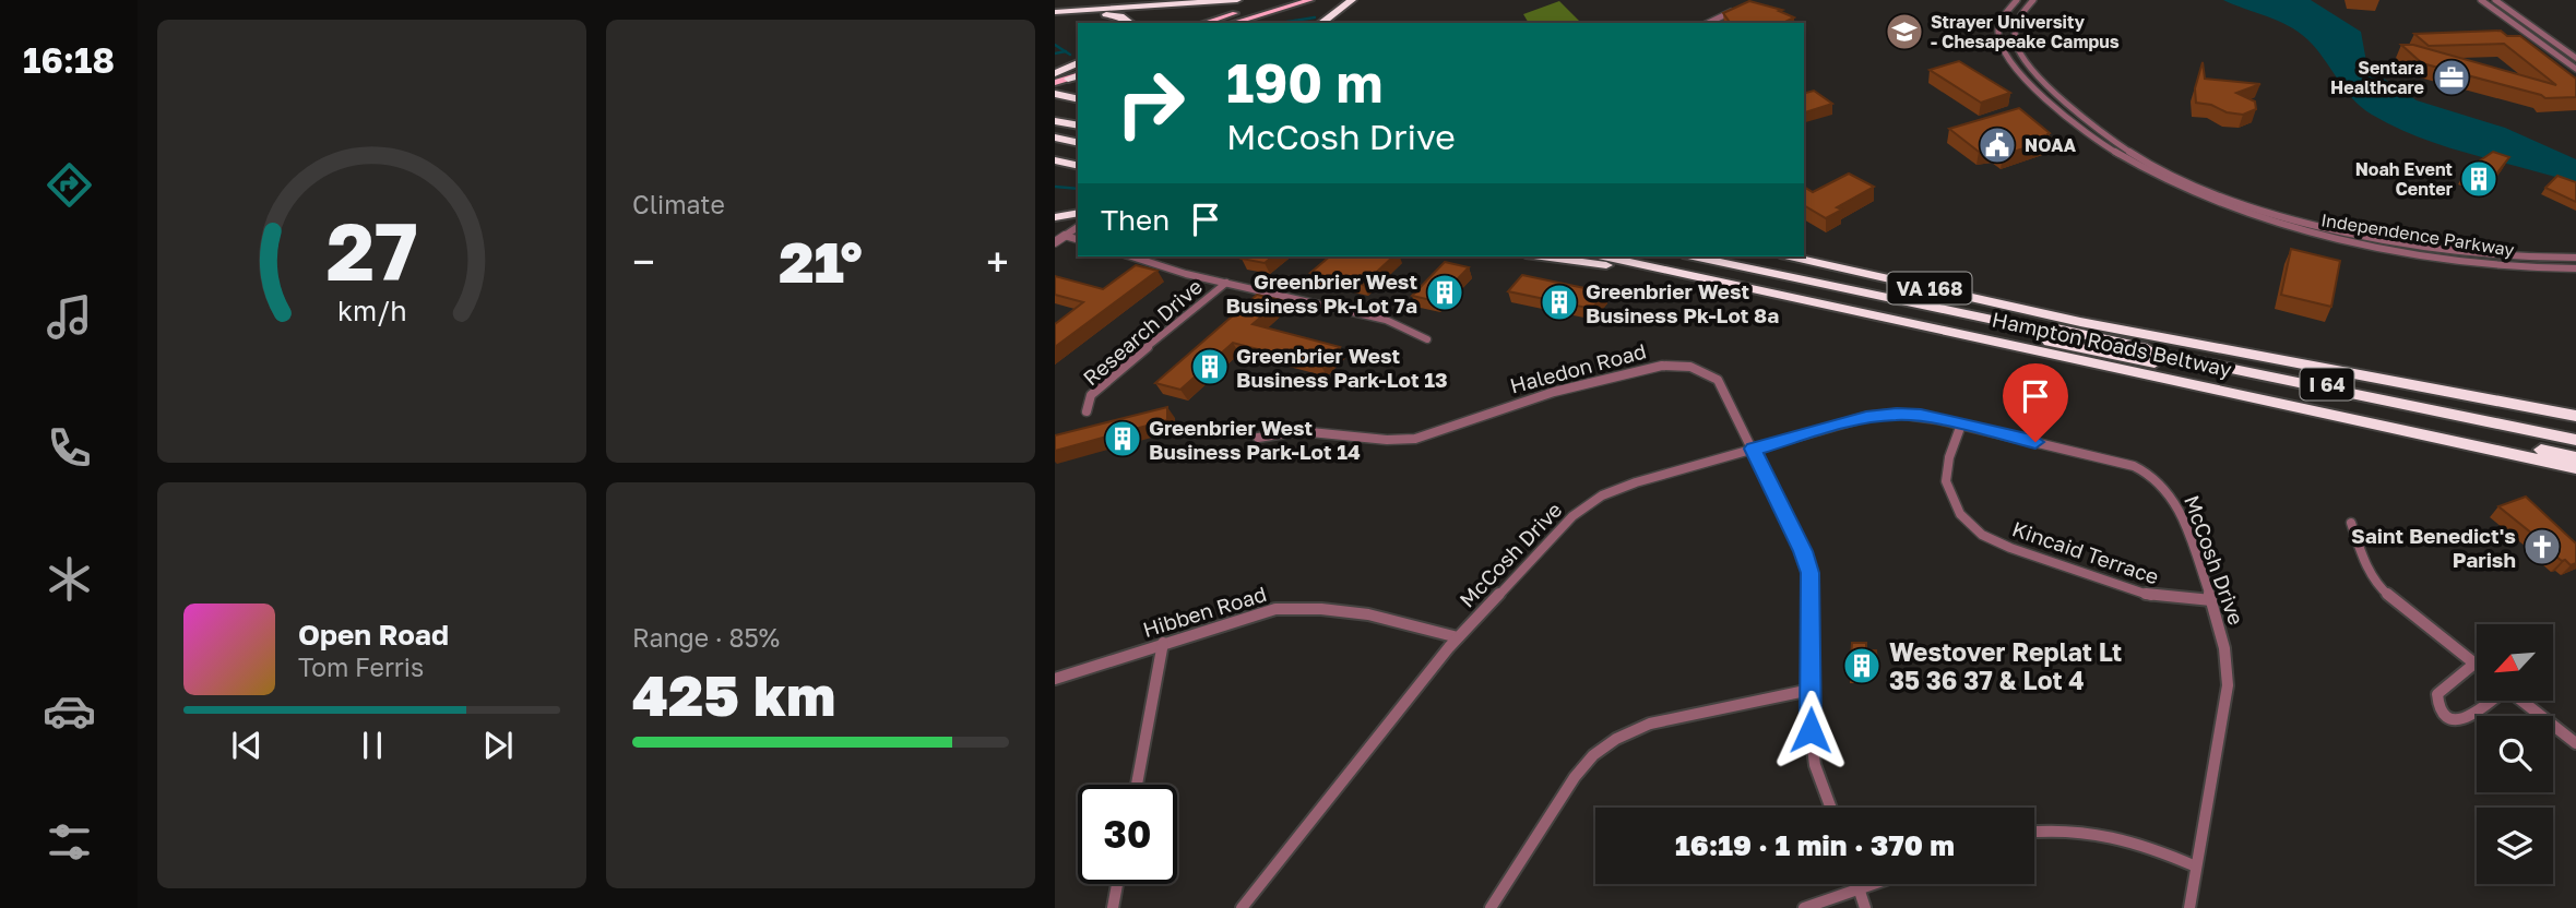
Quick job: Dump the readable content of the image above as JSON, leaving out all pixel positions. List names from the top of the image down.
{
  "streets": {
    "highway": ["VA 168", "Hampton Roads Beltway", "I 64"],
    "street": [
      "Independence Parkway",
      "Research Drive",
      "Haledon Road",
      "Kincaid Terrace",
      "McCosh Drive",
      "Hibben Road"
    ]
  },
  "crossings": [
    ["Haledon Road", "McCosh Drive"],
    ["Kincaid Terrace", "McCosh Drive"],
    ["McCosh Drive", "Hibben Road"]
  ],
  "places": {
    "school or university": ["Strayer University - Chesapeake Campus"],
    "office": ["Sentara Healthcare"],
    "public building": ["NOAA"],
    "building": [
      "Noah Event Center",
      "Greenbrier West Business Pk-Lot 7a",
      "Greenbrier West Business Pk-Lot 8a",
      "Greenbrier West Business Park-Lot 13",
      "Greenbrier West Business Park-Lot 14",
      "Westover Replat Lt 35 36 37 & Lot 4"
    ],
    "church": ["Saint Benedict's Parish"]
  },
  "north": "bottom left",
  "page": {
    "tabs": "16:18",
    "tile": [
      "Climate",
      ["Range · 85%", "425 km"]
    ],
    "turn": ["190 m", "McCosh Drive"],
    "then": "Then",
    "heat": ["−", "21°", "+"],
    "song": ["Open Road", "Tom Ferris"],
    "limit": "30",
    "trip": "16:19 · 1 min · 370 m",
    "gauge": ["27", "km/h"]
  }
}
